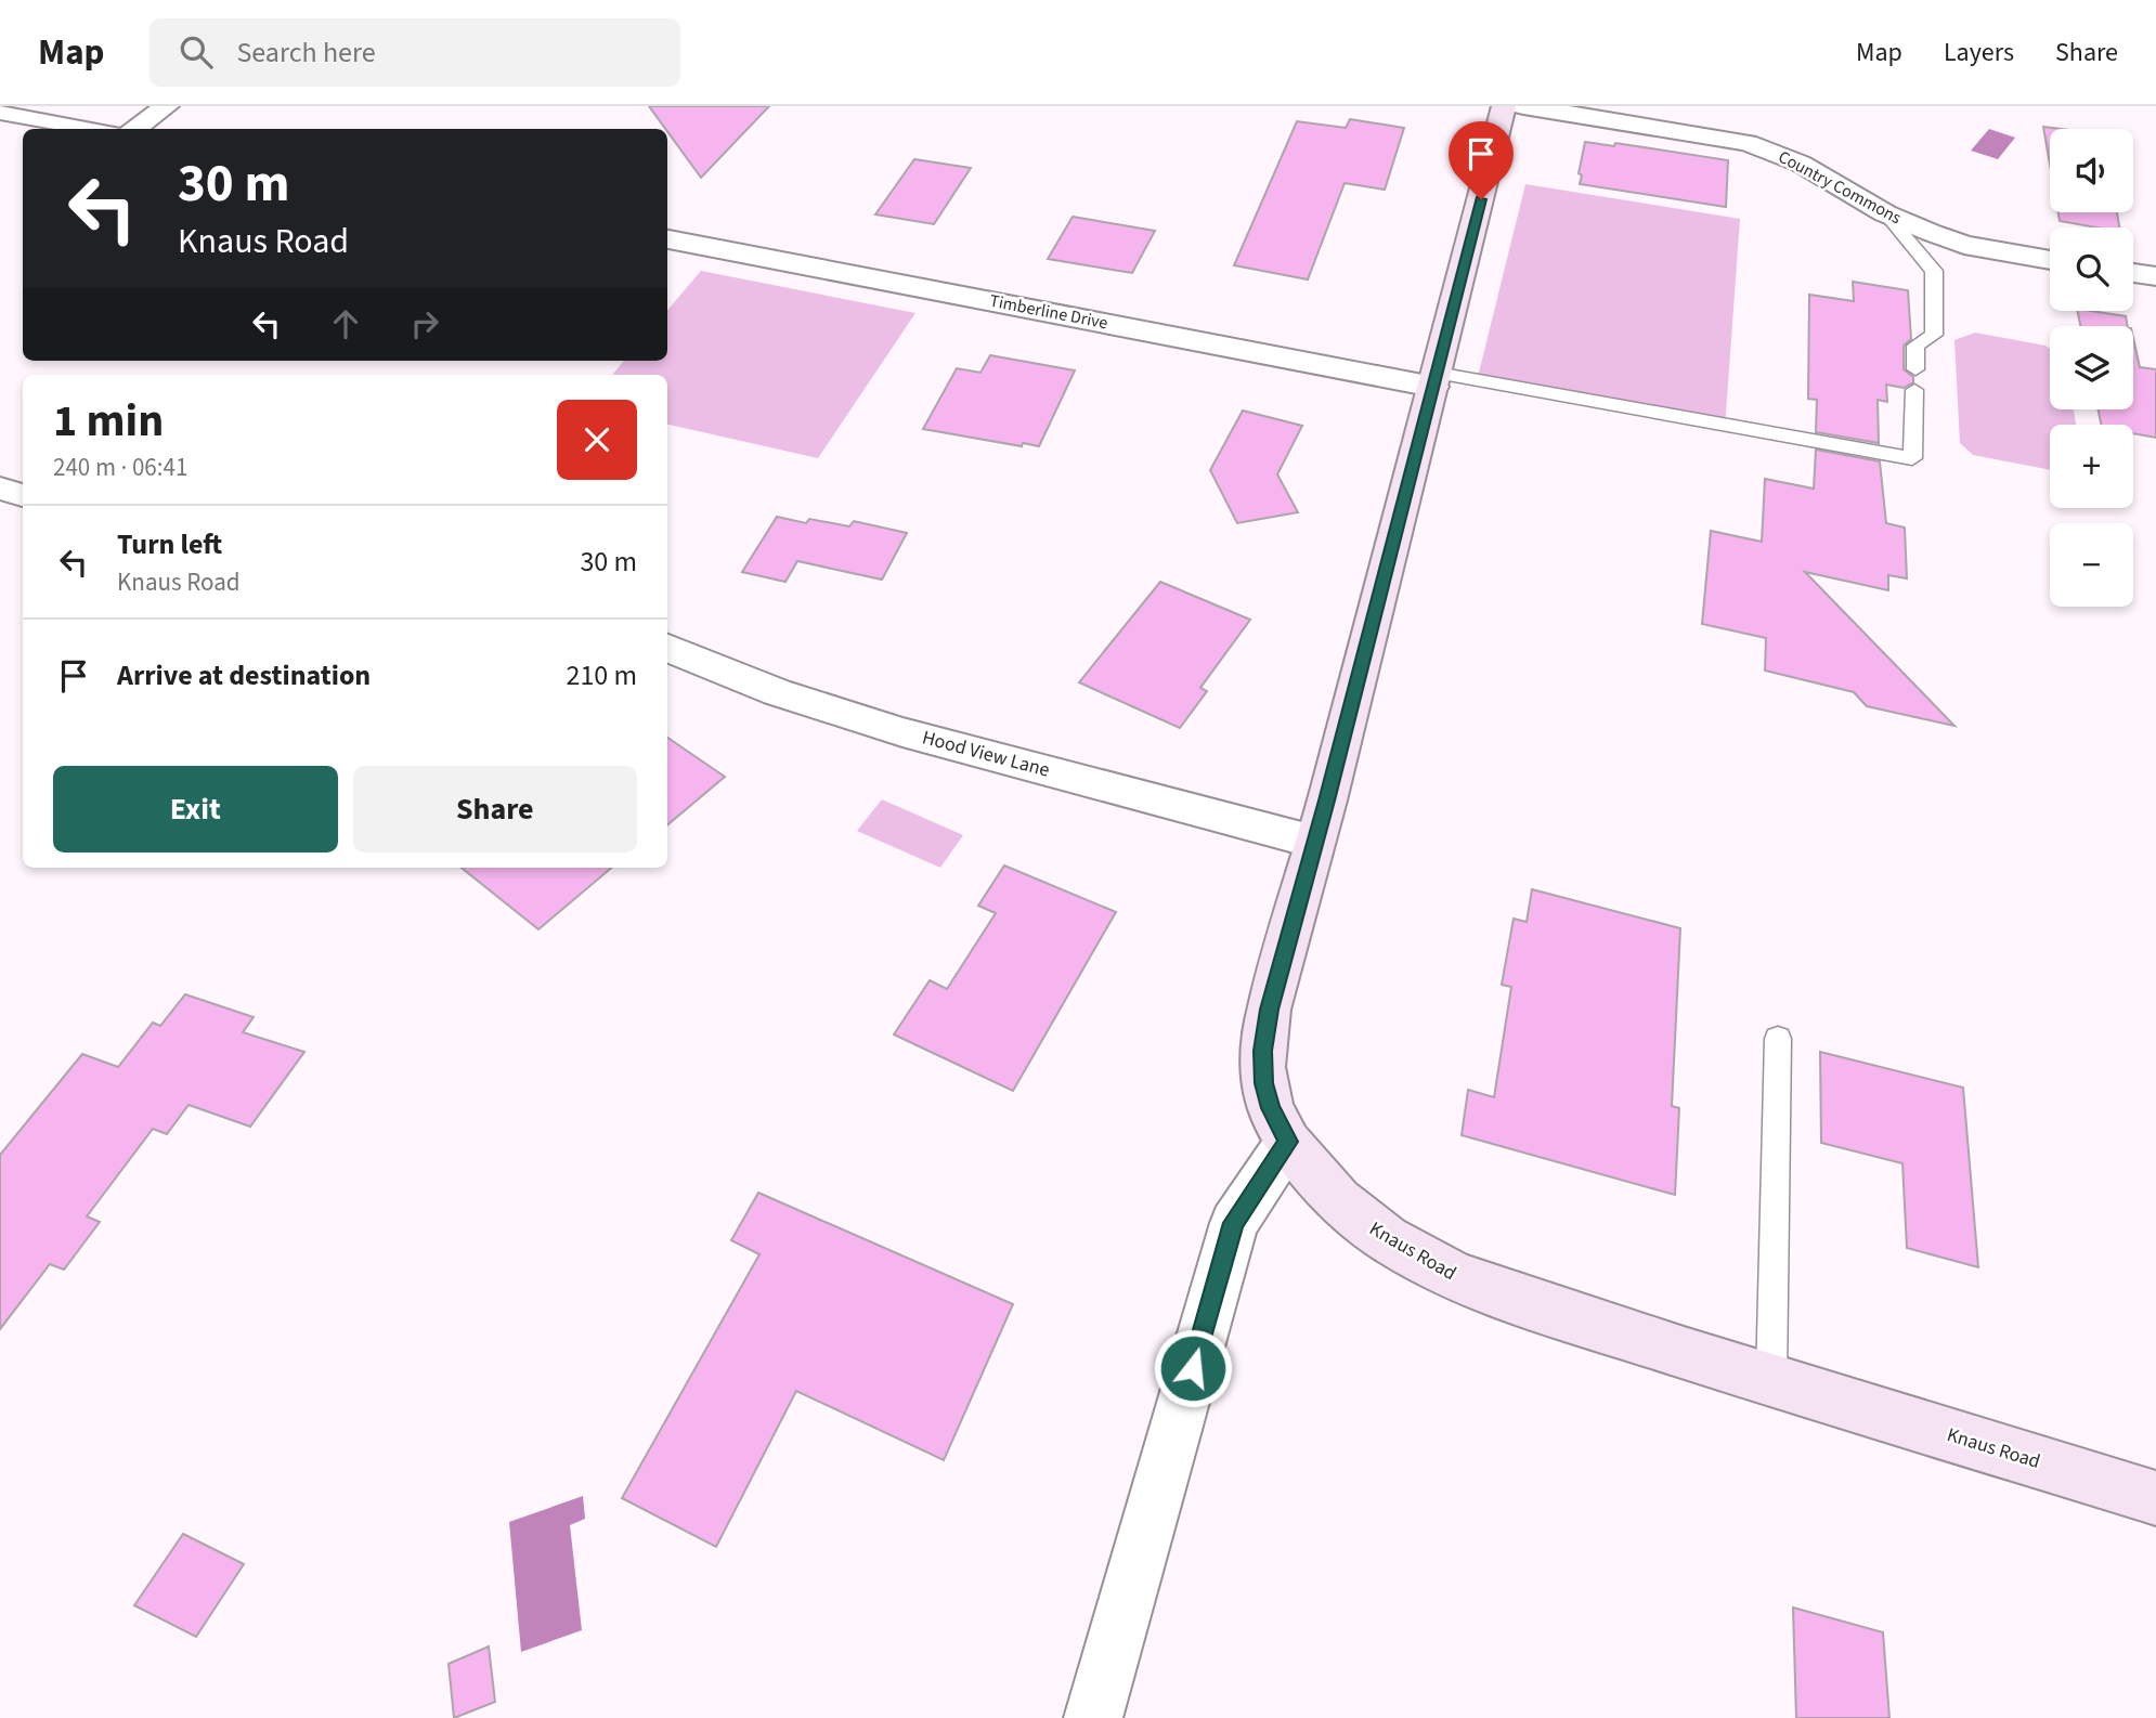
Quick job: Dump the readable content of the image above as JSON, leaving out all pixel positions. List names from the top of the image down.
{
  "streets": {
    "street": [
      "Country Commons",
      "Timberline Drive",
      "Hood View Lane",
      "Knaus Road"
    ]
  },
  "crossings": [
    ["Timberline Drive", "Knaus Road"],
    ["Hood View Lane", "Knaus Road"]
  ],
  "page": {
    "header": "Map",
    "search": "Search here",
    "nav": ["Map", "Layers", "Share"],
    "map_buttons": ["+", "−"],
    "turn": ["30 m", "Knaus Road"],
    "heading": ["1 min", "240 m · 06:41"],
    "list": [
      {
        "name": "Turn left",
        "note": "Knaus Road",
        "value": "30 m"
      },
      {
        "name": "Arrive at destination",
        "value": "210 m"
      }
    ],
    "buttons": ["Exit", "Share"]
  }
}
